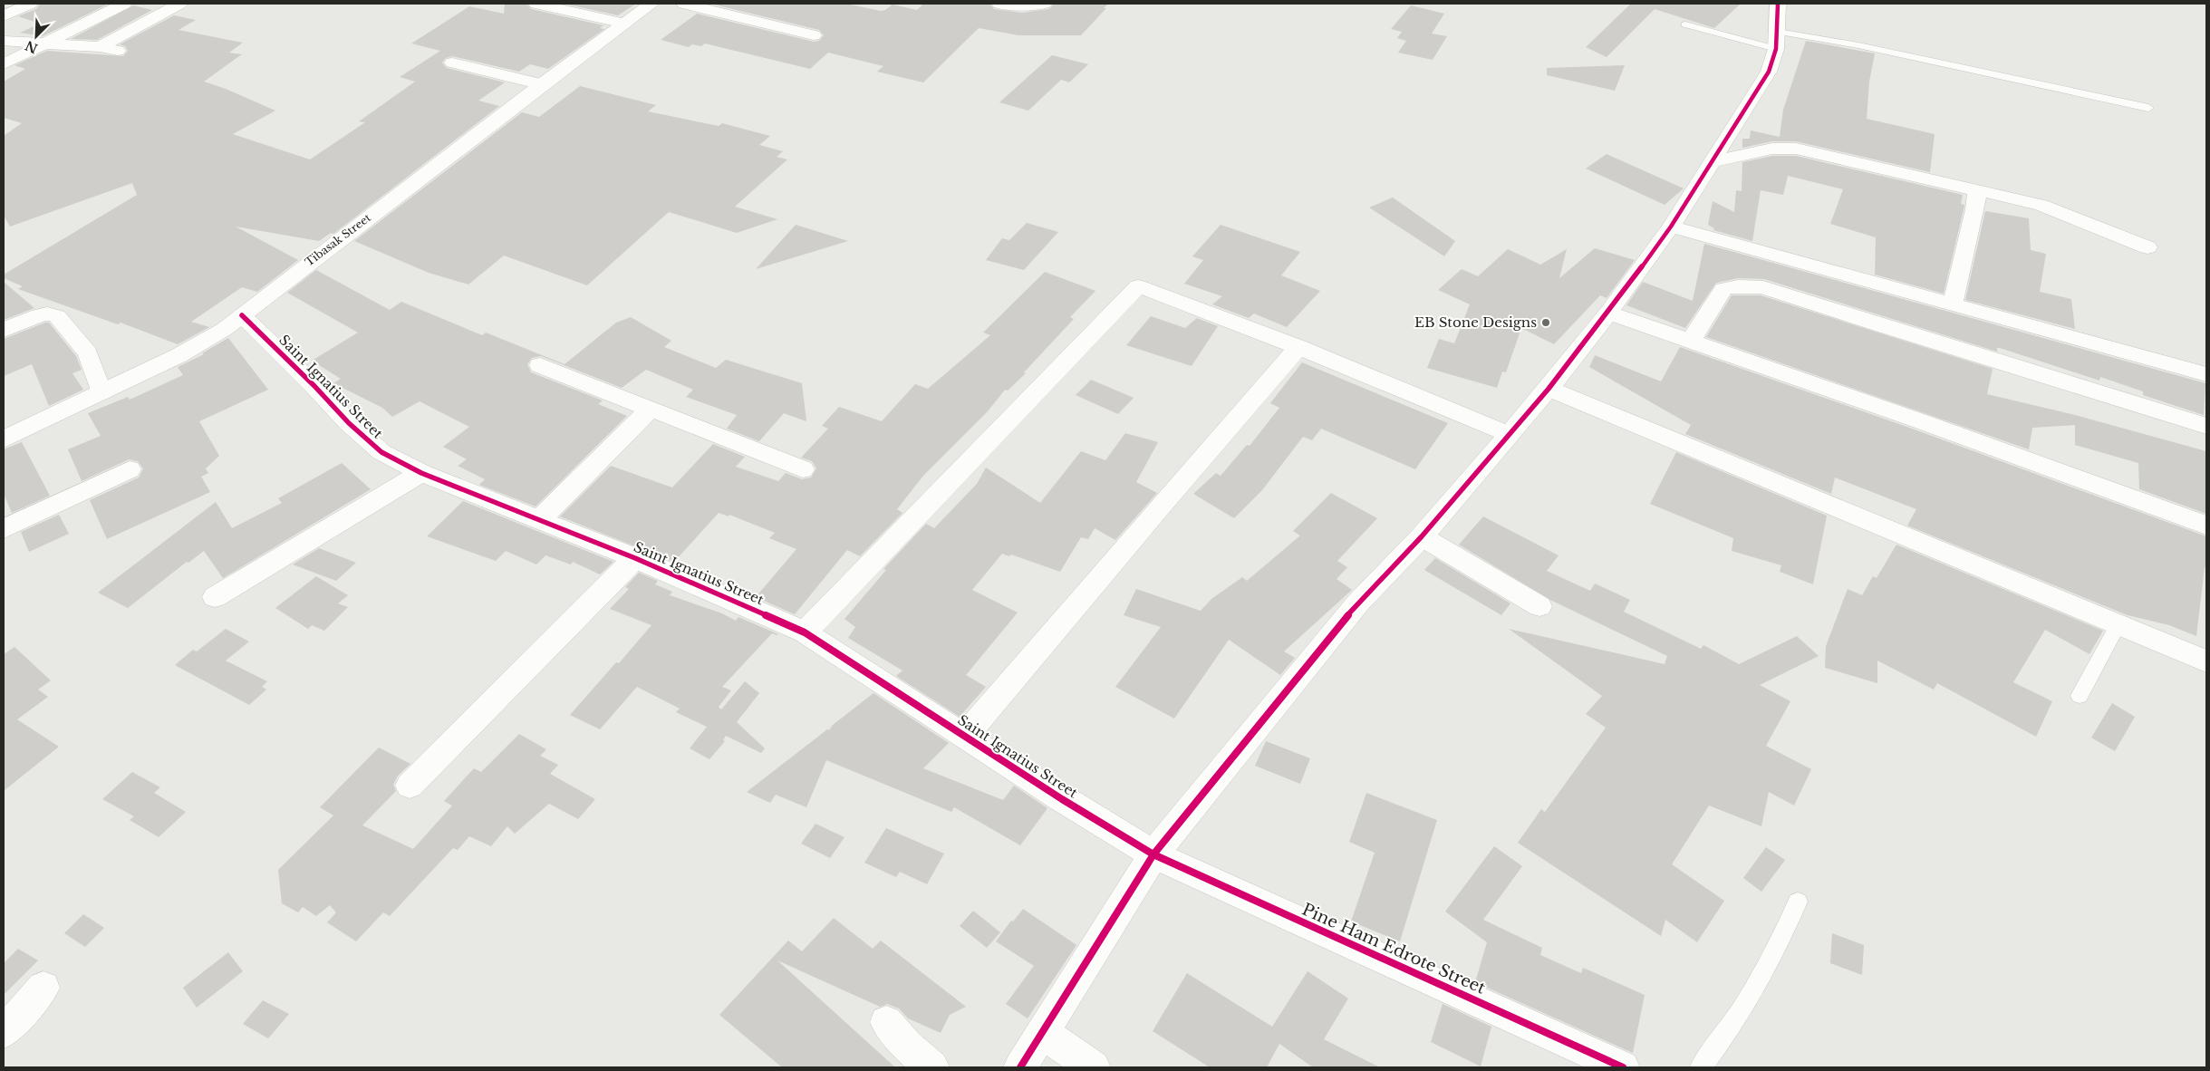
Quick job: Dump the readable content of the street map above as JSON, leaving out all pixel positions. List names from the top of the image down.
{
  "streets": {
    "street": ["Tibasak Street", "Saint Ignatius Street", "Pine Ham Edrote Street"]
  },
  "crossings": [
    ["Tibasak Street", "Saint Ignatius Street"],
    ["Saint Ignatius Street", "Pine Ham Edrote Street"]
  ],
  "places": ["EB Stone Designs"],
  "north": "bottom left"
}
